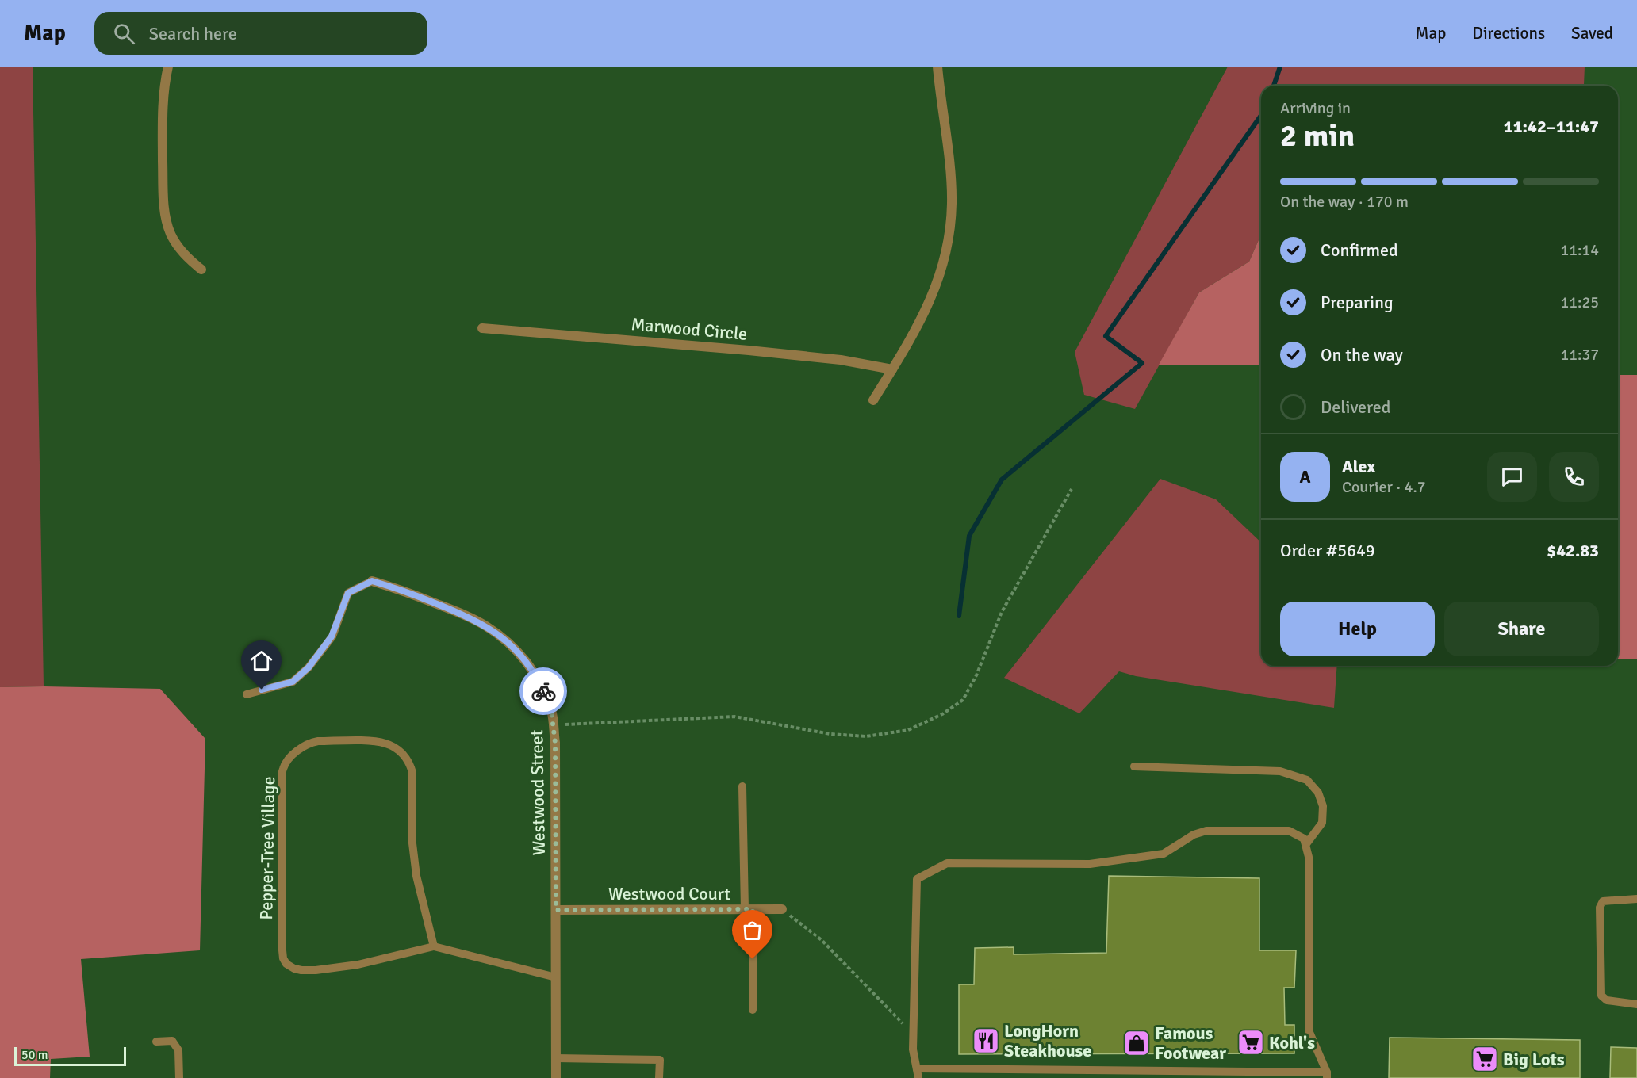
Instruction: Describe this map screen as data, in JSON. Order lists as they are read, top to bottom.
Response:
{
  "streets": {
    "street": ["Marwood Circle", "Westwood Street", "Westwood Court"],
    "lane": ["Pepper-Tree Village"]
  },
  "crossings": [
    ["Westwood Street", "Pepper-Tree Village"],
    ["Westwood Street", "Westwood Court"]
  ],
  "places": {
    "restaurant": ["LongHorn Steakhouse"],
    "supermarket": ["Kohl's", "Big Lots"],
    "shop": ["Famous Footwear"]
  },
  "scale_bar": "50 m",
  "page": {
    "header": "Map",
    "search": "Search here",
    "nav": ["Map", "Directions", "Saved"],
    "heading": ["2 min", "Arriving in", "11:42–11:47"],
    "panel": [
      "Alex",
      "Courier · 4.7",
      "Order #5649",
      "$42.83"
    ],
    "bar": "On the way · 170 m",
    "list": [
      ["Confirmed", "11:14"],
      ["Preparing", "11:25"],
      ["On the way", "11:37"],
      "Delivered"
    ],
    "round": "A",
    "buttons": ["Help", "Share"],
    "scale": "50 m"
  }
}
